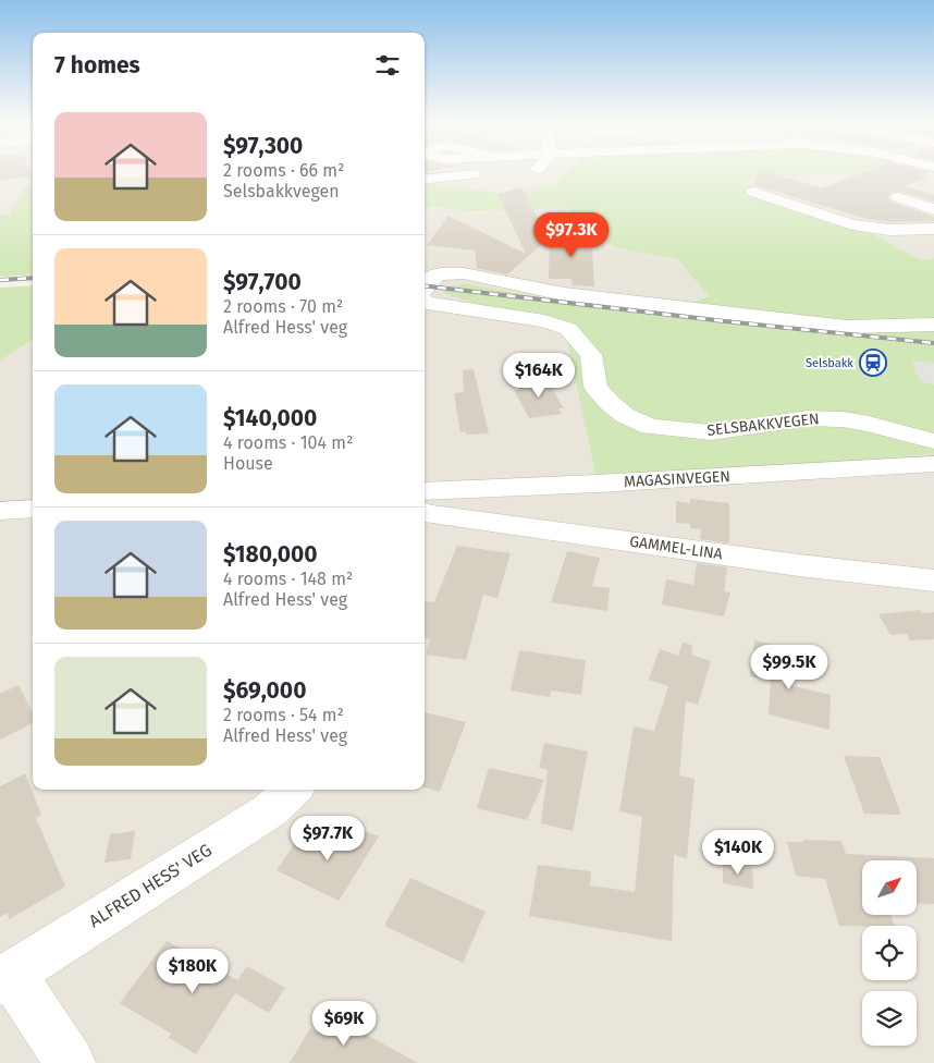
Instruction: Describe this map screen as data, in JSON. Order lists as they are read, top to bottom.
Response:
{
  "streets": {
    "street": [
      "SELSBAKKVEGEN",
      "MAGASINVEGEN",
      "GAMMEL-LINA",
      "ALFRED HESS' VEG"
    ]
  },
  "places": {
    "station": ["Selsbakk"]
  },
  "north": "top right",
  "page": {
    "heading": "7 homes",
    "list": [
      {
        "name": "$97,300",
        "note": "2 rooms · 66 m² · Selsbakkvegen"
      },
      {
        "name": "$97,700",
        "note": "2 rooms · 70 m² · Alfred Hess' veg"
      },
      {
        "name": "$140,000",
        "note": "4 rooms · 104 m² · House"
      },
      {
        "name": "$180,000",
        "note": "4 rooms · 148 m² · Alfred Hess' veg"
      },
      {
        "name": "$69,000",
        "note": "2 rooms · 54 m² · Alfred Hess' veg"
      }
    ],
    "price": [
      "$97.3K",
      "$164K",
      "$99.5K",
      "$97.7K",
      "$140K",
      "$180K",
      "$69K"
    ]
  }
}
